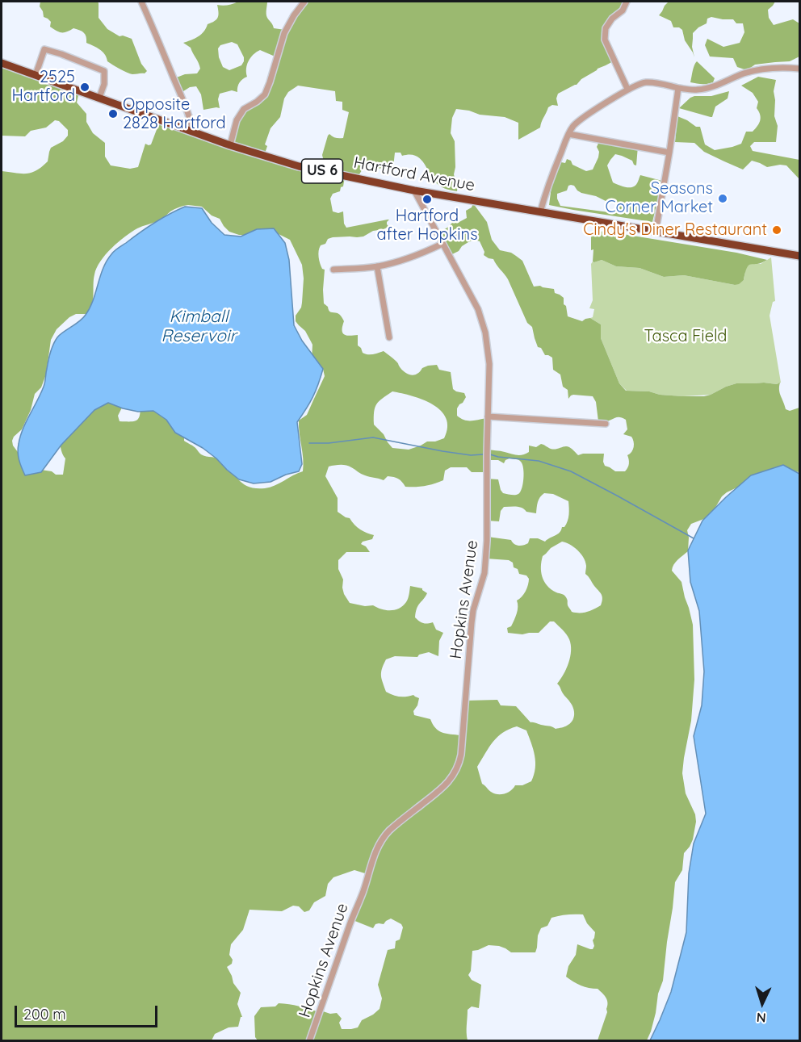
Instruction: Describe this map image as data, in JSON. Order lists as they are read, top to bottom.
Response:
{
  "streets": {
    "highway": ["US 6", "Hartford Avenue"],
    "street": ["Hopkins Avenue"]
  },
  "crossings": [
    ["Hartford Avenue", "Hopkins Avenue"]
  ],
  "water": ["Kimball Reservoir"],
  "parks": ["Tasca Field"],
  "places": [
    "2525 Hartford",
    "Opposite 2828 Hartford",
    "Seasons Corner Market",
    "Hartford after Hopkins",
    "Cindy's Diner Restaurant"
  ],
  "scale_bar": "200 m",
  "north": "bottom"
}
